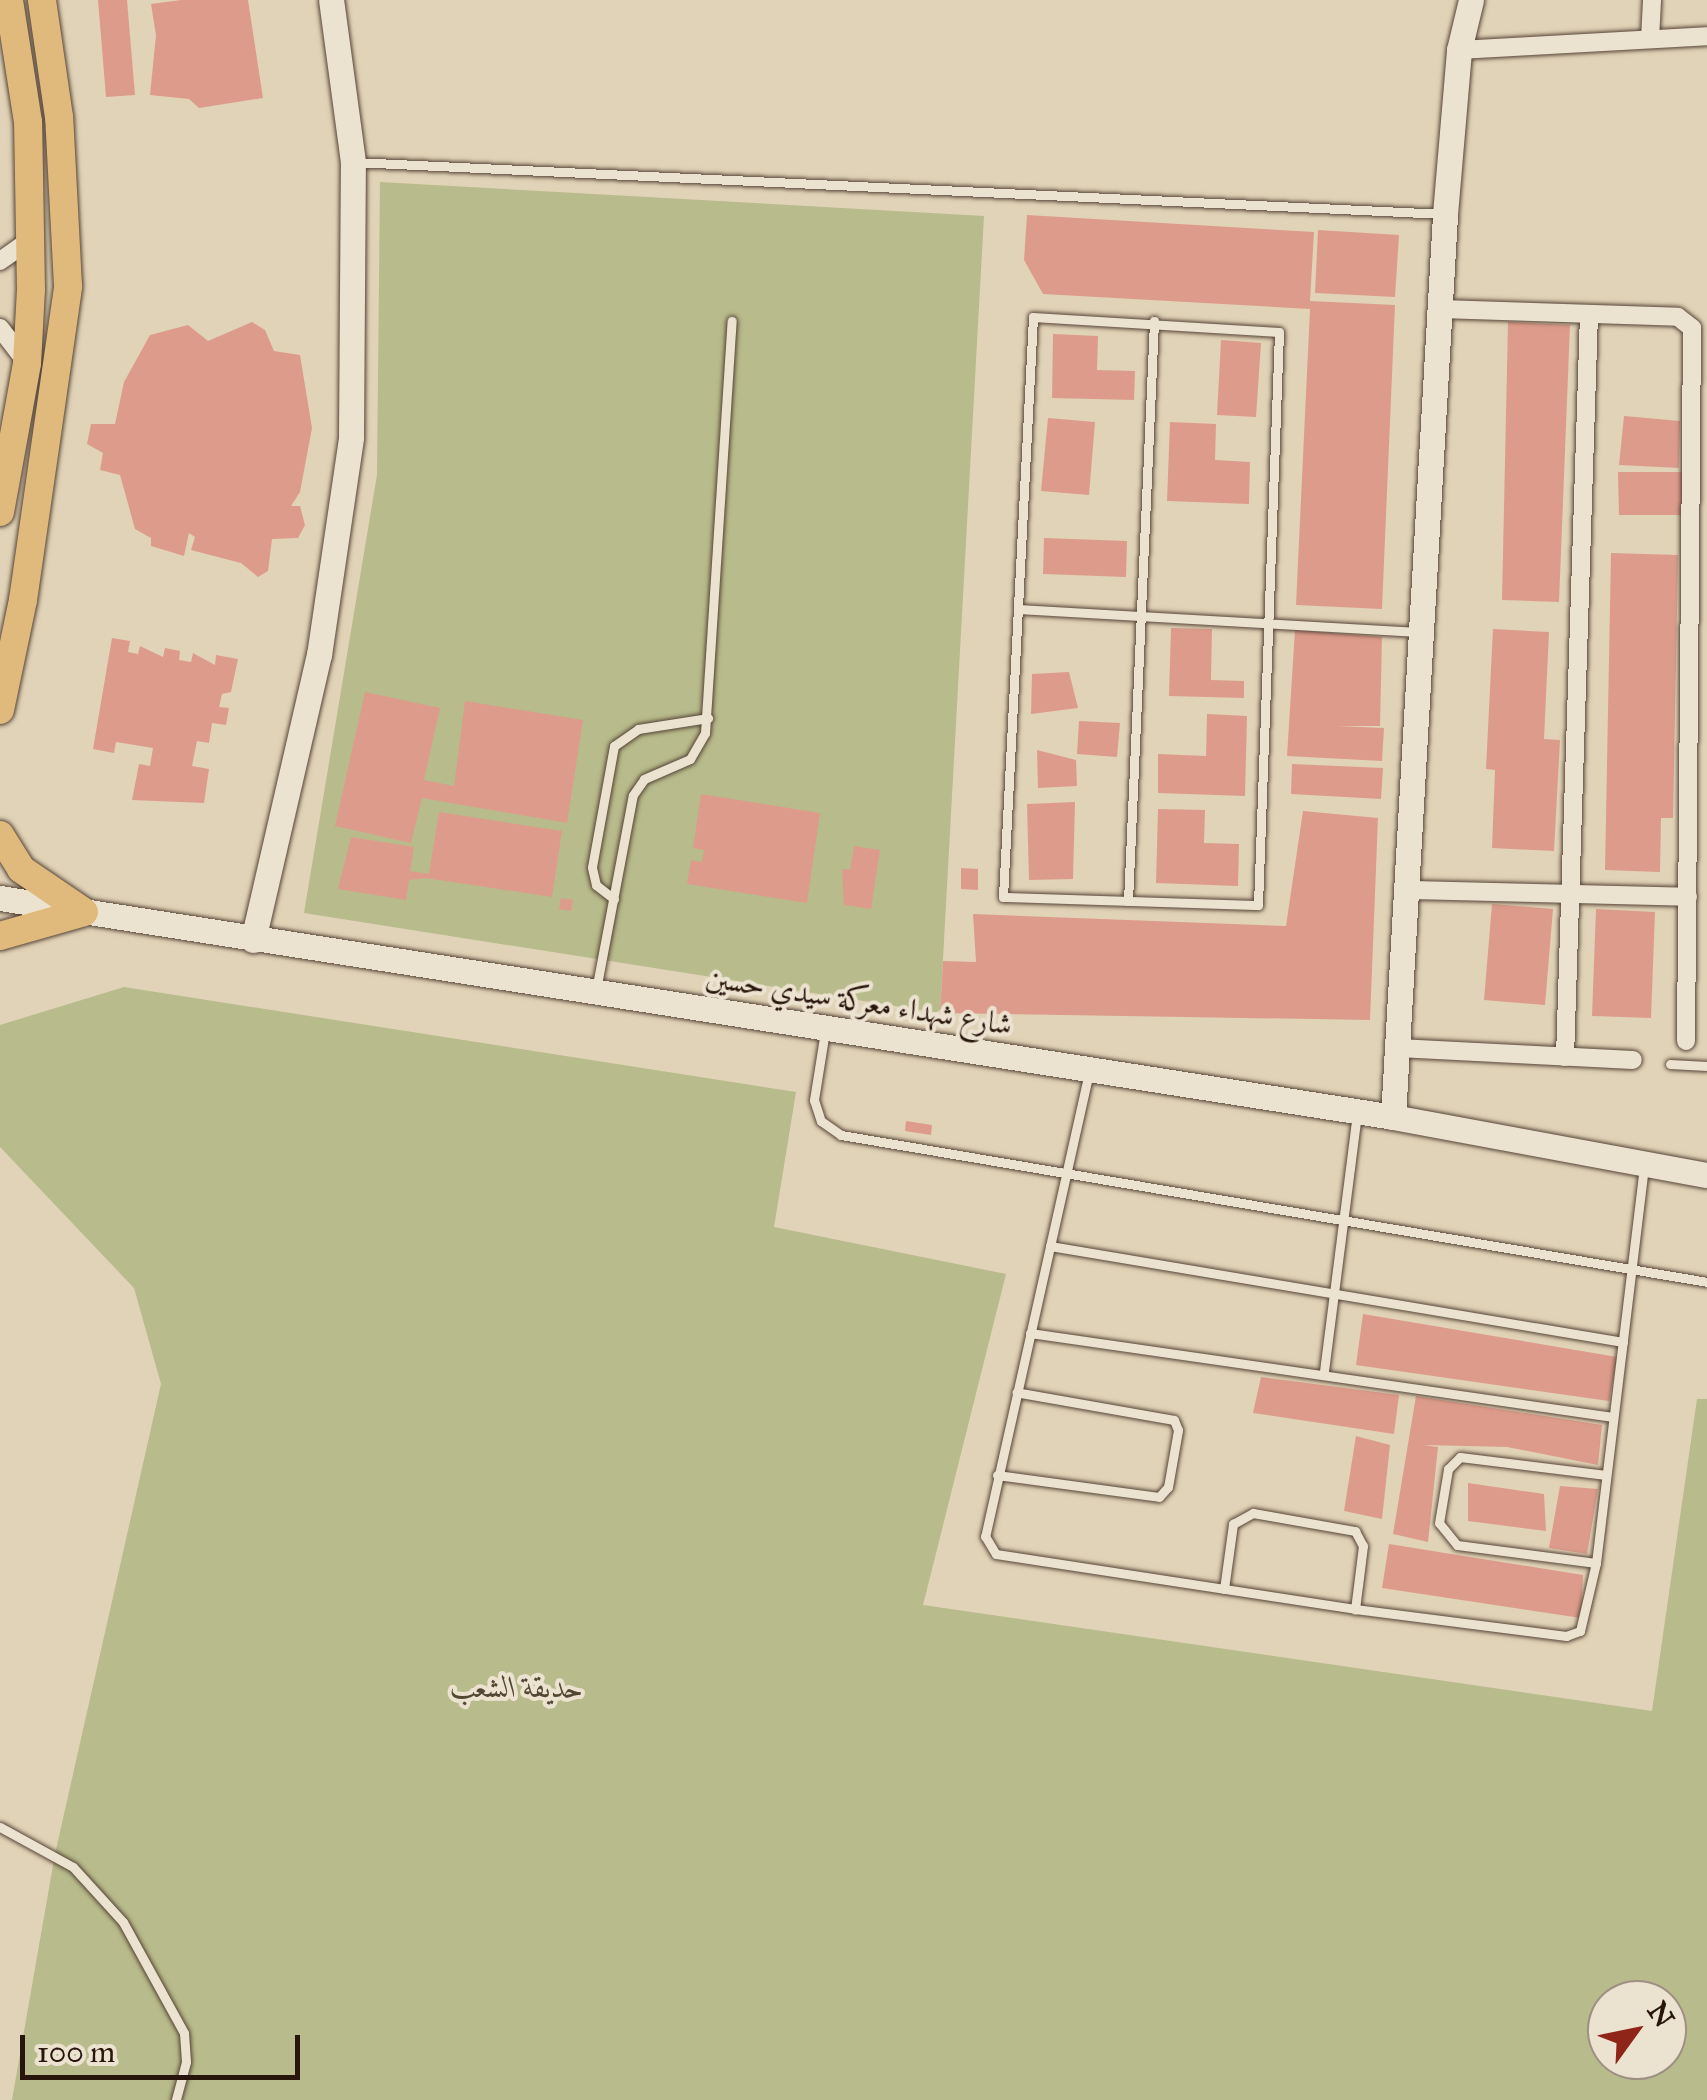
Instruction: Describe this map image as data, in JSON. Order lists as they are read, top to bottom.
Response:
{
  "streets": {
    "street": ["شارع شهداء معركة سيدي حسين"]
  },
  "parks": ["حديقة الشعب"],
  "scale_bar": "100 m",
  "north": "top right"
}
